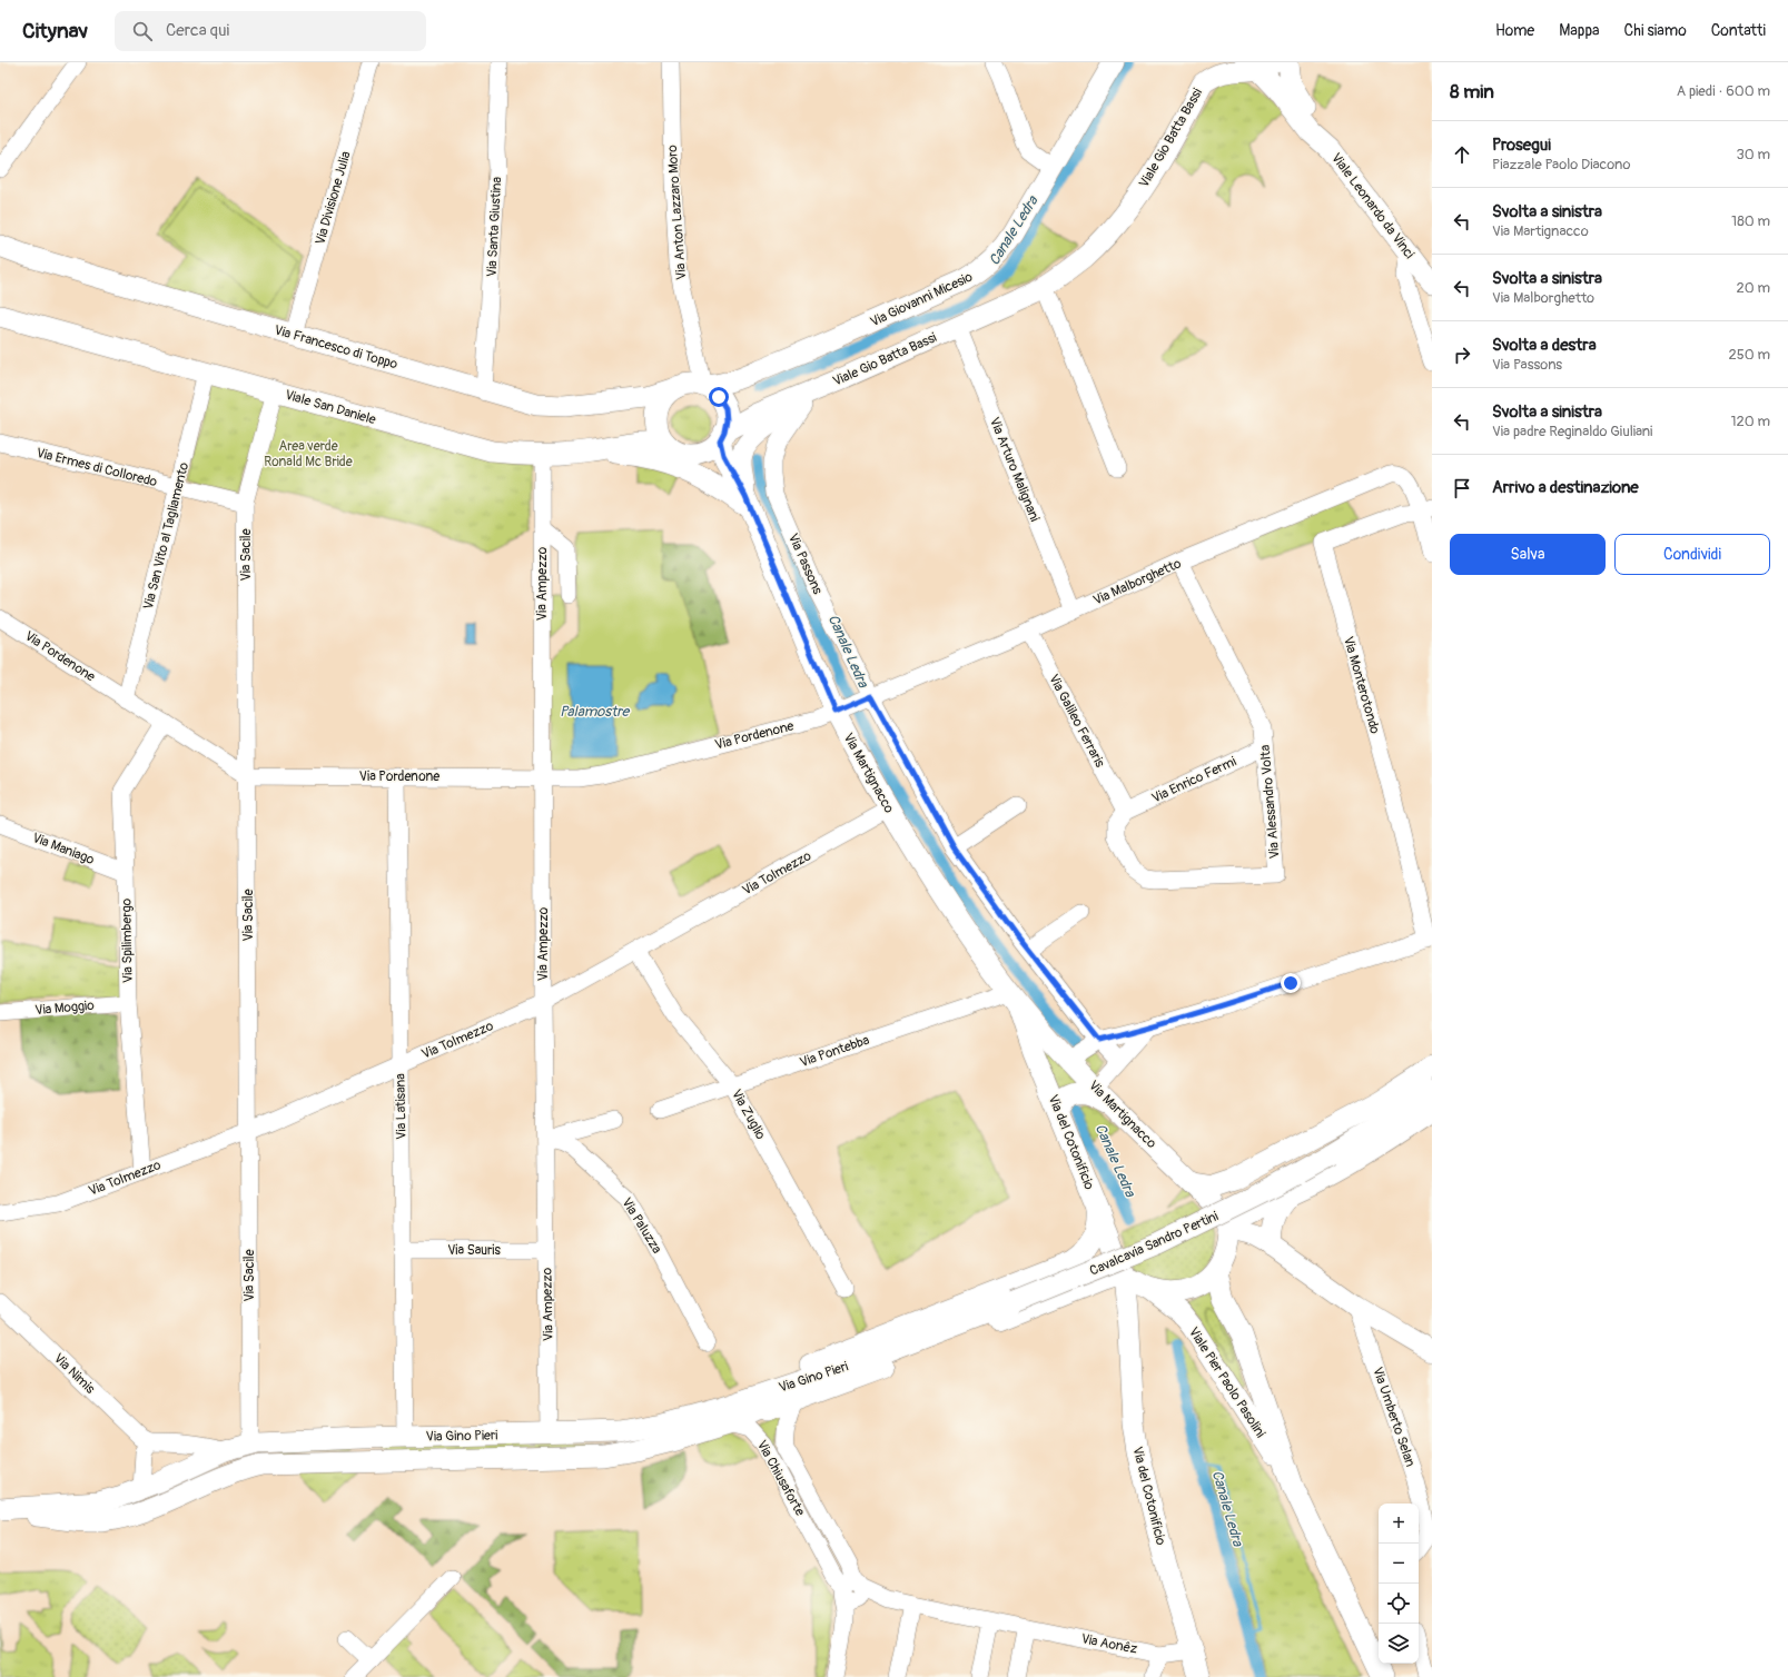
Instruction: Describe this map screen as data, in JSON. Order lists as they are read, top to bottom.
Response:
{
  "streets": {
    "main road": [
      "Viale Gio Batta Bassi",
      "Viale Leonardo da Vinci",
      "Via Giovanni Micesio",
      "Via Francesco di Toppo",
      "Viale San Daniele",
      "Via Martignacco",
      "Via del Cotonificio",
      "Cavalcavia Sandro Pertini",
      "Via Gino Pieri",
      "Viale Pier Paolo Pasolini"
    ],
    "street": [
      "Via Divisione Julia",
      "Via Anton Lazzaro Moro",
      "Via Santa Giustina",
      "Via Ermes di Colloredo",
      "Via Arturo Malignani",
      "Via San Vito al Tagliamento",
      "Via Sacile",
      "Via Passons",
      "Via Malborghetto",
      "Via Ampezzo",
      "Via Pordenone",
      "Via Monterotondo",
      "Via Galileo Ferraris",
      "Via Enrico Fermi",
      "Via Alessandro Volta",
      "Via Maniago",
      "Via Tolmezzo",
      "Via Spilimbergo",
      "Via Moggio",
      "Via Pontebba",
      "Via Latisana",
      "Via Zuglio",
      "Via Paluzza",
      "Via Sauris",
      "Via Nimis",
      "Via Umberto Selan",
      "Via Chiusaforte",
      "Via Aonêz"
    ]
  },
  "crossings": [
    ["Viale Gio Batta Bassi", "Via Anton Lazzaro Moro"],
    ["Viale Gio Batta Bassi", "Via Giovanni Micesio"],
    ["Viale Gio Batta Bassi", "Via Francesco di Toppo"],
    ["Viale Gio Batta Bassi", "Viale San Daniele"],
    ["Viale Gio Batta Bassi", "Via Arturo Malignani"],
    ["Viale Gio Batta Bassi", "Via Martignacco"],
    ["Via Divisione Julia", "Via Francesco di Toppo"],
    ["Via Anton Lazzaro Moro", "Via Giovanni Micesio"],
    ["Via Anton Lazzaro Moro", "Via Francesco di Toppo"],
    ["Via Anton Lazzaro Moro", "Viale San Daniele"],
    ["Via Anton Lazzaro Moro", "Via Martignacco"],
    ["Via Santa Giustina", "Via Francesco di Toppo"],
    ["Via Giovanni Micesio", "Via Francesco di Toppo"],
    ["Via Giovanni Micesio", "Viale San Daniele"],
    ["Via Giovanni Micesio", "Via Martignacco"],
    ["Via Francesco di Toppo", "Viale San Daniele"],
    ["Via Francesco di Toppo", "Via Martignacco"],
    ["Viale San Daniele", "Via San Vito al Tagliamento"],
    ["Viale San Daniele", "Via Sacile"],
    ["Viale San Daniele", "Via Ampezzo"],
    ["Viale San Daniele", "Via Martignacco"],
    ["Via Ermes di Colloredo", "Via San Vito al Tagliamento"],
    ["Via Ermes di Colloredo", "Via Sacile"],
    ["Via Arturo Malignani", "Via Malborghetto"],
    ["Via San Vito al Tagliamento", "Via Pordenone"],
    ["Via Sacile", "Via Pordenone"],
    ["Via Sacile", "Via Tolmezzo"],
    ["Via Sacile", "Via Gino Pieri"],
    ["Via Passons", "Via Malborghetto"],
    ["Via Malborghetto", "Via Pordenone"],
    ["Via Malborghetto", "Via Monterotondo"],
    ["Via Malborghetto", "Via Galileo Ferraris"],
    ["Via Malborghetto", "Via Martignacco"],
    ["Via Malborghetto", "Via Alessandro Volta"],
    ["Via Ampezzo", "Via Pordenone"],
    ["Via Ampezzo", "Via Tolmezzo"],
    ["Via Ampezzo", "Via Paluzza"],
    ["Via Ampezzo", "Via Sauris"],
    ["Via Ampezzo", "Via Gino Pieri"],
    ["Via Pordenone", "Via Martignacco"],
    ["Via Pordenone", "Via Spilimbergo"],
    ["Via Pordenone", "Via Latisana"],
    ["Via Galileo Ferraris", "Via Enrico Fermi"],
    ["Via Galileo Ferraris", "Via Alessandro Volta"],
    ["Via Martignacco", "Via Tolmezzo"],
    ["Via Martignacco", "Via Pontebba"],
    ["Via Martignacco", "Via del Cotonificio"],
    ["Via Martignacco", "Via Umberto Selan"],
    ["Via Enrico Fermi", "Via Alessandro Volta"],
    ["Via Maniago", "Via Spilimbergo"],
    ["Via Tolmezzo", "Via Spilimbergo"],
    ["Via Tolmezzo", "Via Latisana"],
    ["Via Tolmezzo", "Via Zuglio"],
    ["Via Spilimbergo", "Via Moggio"],
    ["Via Pontebba", "Via Zuglio"],
    ["Via Latisana", "Via Sauris"],
    ["Via Latisana", "Via Gino Pieri"],
    ["Via del Cotonificio", "Via Aonêz"],
    ["Cavalcavia Sandro Pertini", "Via Gino Pieri"],
    ["Via Gino Pieri", "Via Chiusaforte"],
    ["Via Chiusaforte", "Via Aonêz"]
  ],
  "water": ["Canale Ledra", "Palamostre"],
  "parks": ["Area verde Ronald Mc Bride"],
  "page": {
    "header": "Citynav",
    "search": "Cerca qui",
    "nav": [
      "Home",
      "Mappa",
      "Chi siamo",
      "Contatti"
    ],
    "heading": ["8 min", "A piedi · 600 m"],
    "list": [
      ["Prosegui", "Piazzale Paolo Diacono", "30 m"],
      ["Svolta a sinistra", "Via Martignacco", "180 m"],
      ["Svolta a sinistra", "Via Malborghetto", "20 m"],
      ["Svolta a destra", "Via Passons", "250 m"],
      ["Svolta a sinistra", "Via padre Reginaldo Giuliani", "120 m"],
      "Arrivo a destinazione"
    ],
    "buttons": ["Salva", "Condividi"],
    "map_buttons": ["+", "−"]
  }
}
